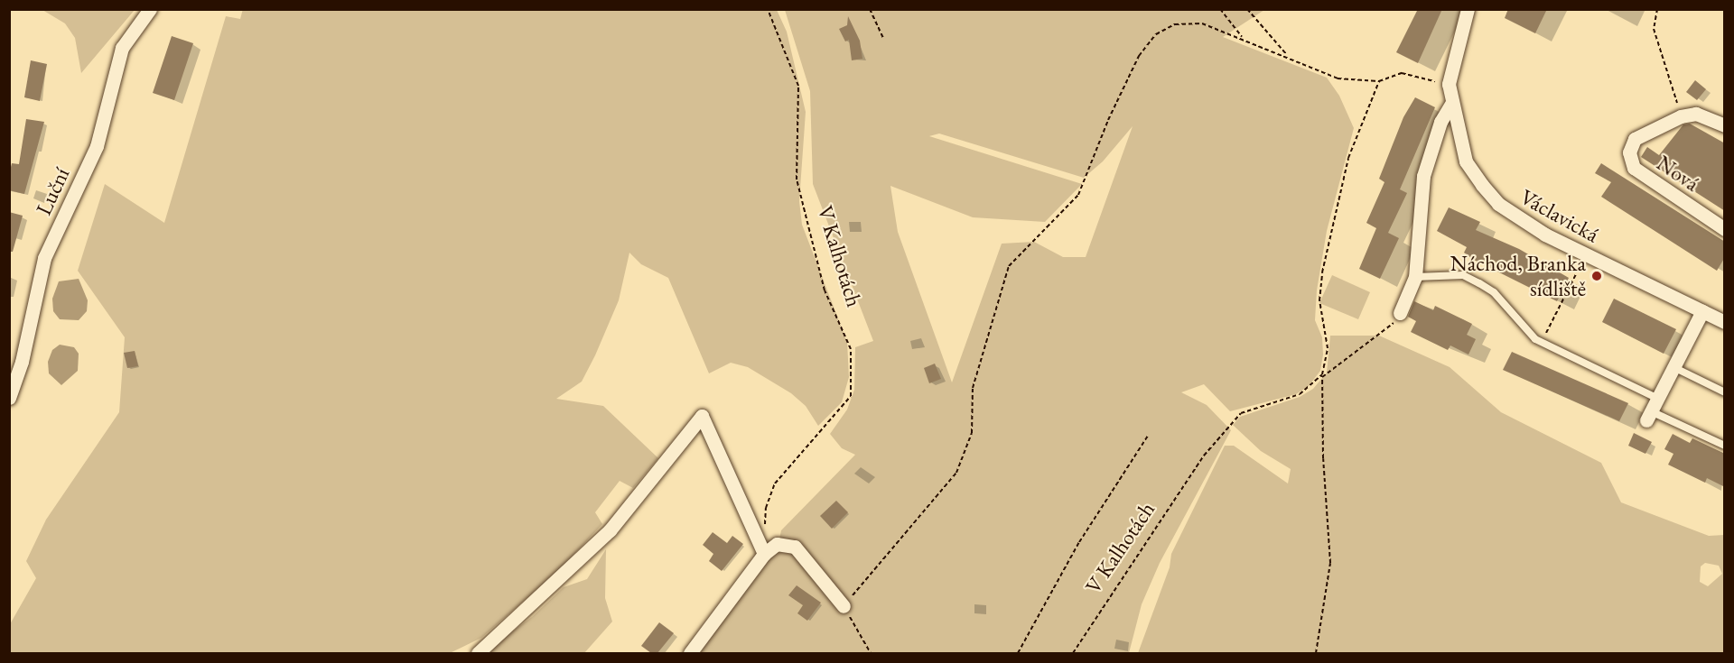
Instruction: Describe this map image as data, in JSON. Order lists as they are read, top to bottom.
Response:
{
  "streets": {
    "street": ["Nová", "Luční", "Václavická"],
    "path": ["V Kalhotách"]
  },
  "places": ["Náchod, Branka sídliště"]
}
